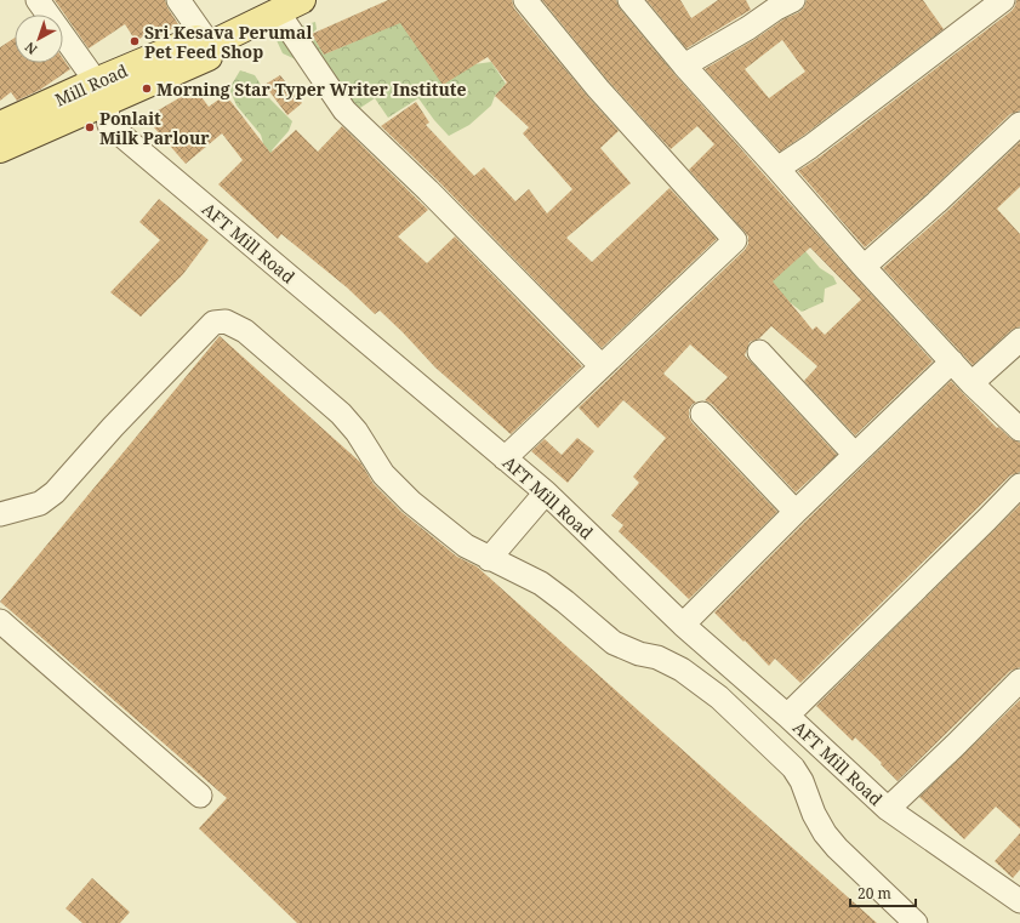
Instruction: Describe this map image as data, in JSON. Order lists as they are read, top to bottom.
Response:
{
  "streets": {
    "main road": ["Mill Road"],
    "street": ["AFT Mill Road"]
  },
  "crossings": [
    ["Mill Road", "AFT Mill Road"]
  ],
  "places": ["Sri Kesava Perumal Pet Feed Shop", "Morning Star Typer Writer Institute", "Ponlait Milk Parlour"],
  "scale_bar": "20 m",
  "north": "bottom left"
}
